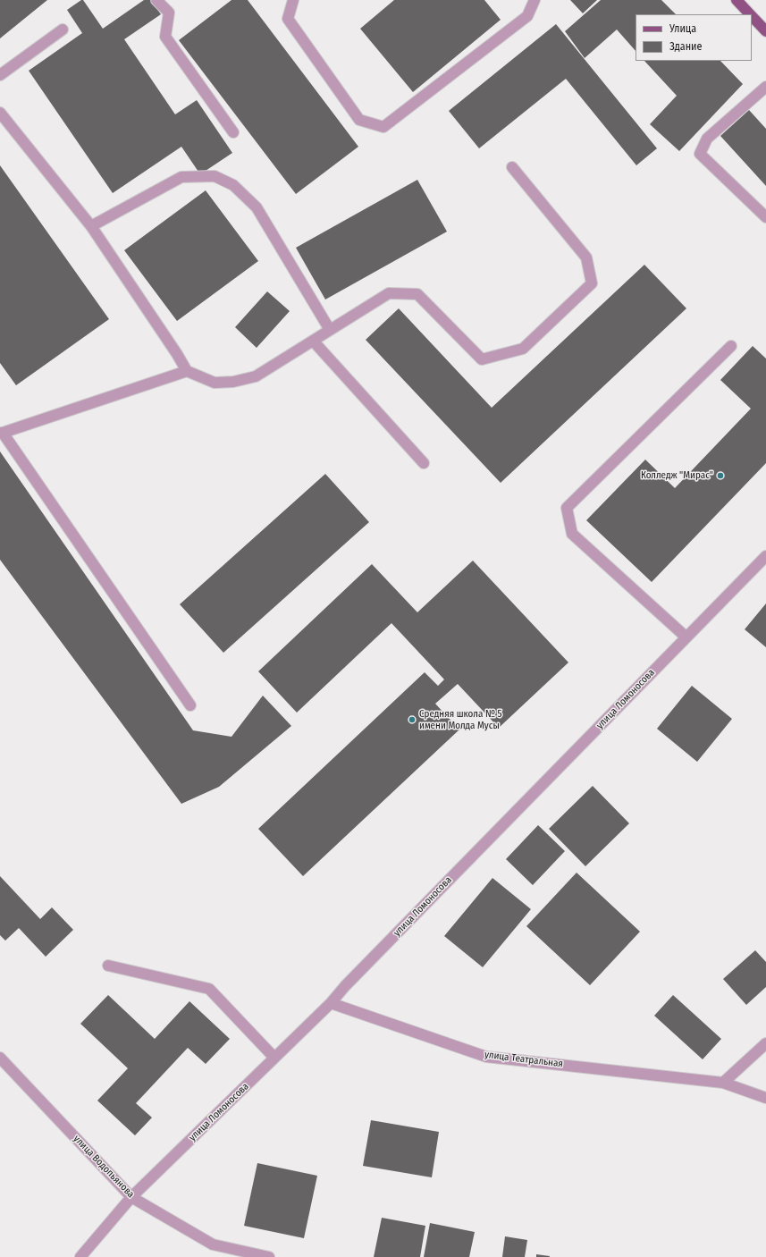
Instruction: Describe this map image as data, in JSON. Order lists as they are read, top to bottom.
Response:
{
  "streets": {
    "street": ["улица Ломоносова", "улица Театральная", "улица Водопьянова"]
  },
  "crossings": [
    ["улица Ломоносова", "улица Театральная"],
    ["улица Ломоносова", "улица Водопьянова"]
  ],
  "places": ["Колледж \"Мирас\"", "Средняя школа № 5 имени Молда Мусы"],
  "legend": ["Улица", "Здание"]
}
